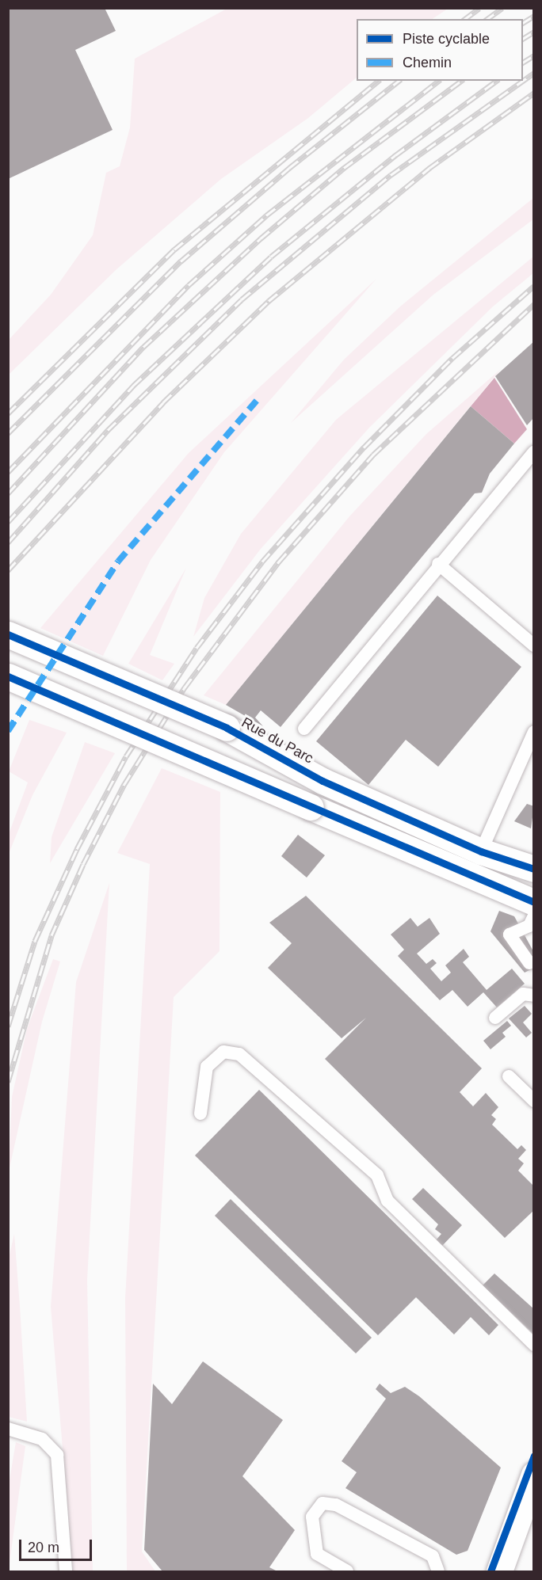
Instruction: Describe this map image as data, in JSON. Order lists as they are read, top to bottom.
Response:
{
  "streets": {
    "main road": ["Rue du Parc"]
  },
  "legend": ["Piste cyclable", "Chemin"],
  "scale_bar": "20 m"
}
